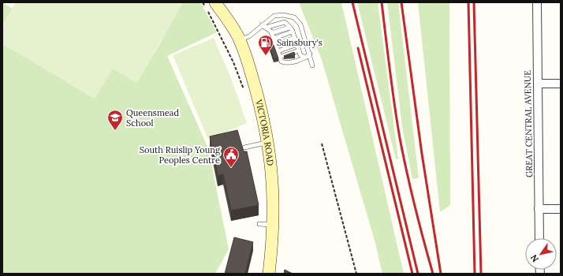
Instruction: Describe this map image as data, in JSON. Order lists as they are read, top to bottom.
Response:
{
  "streets": {
    "street": ["GREAT CENTRAL AVENUE", "VICTORIA ROAD"]
  },
  "places": {
    "fuel station": ["Sainsbury's"],
    "school or university": ["Queensmead School"],
    "public building": ["South Ruislip Young Peoples Centre"]
  },
  "north": "bottom left"
}
